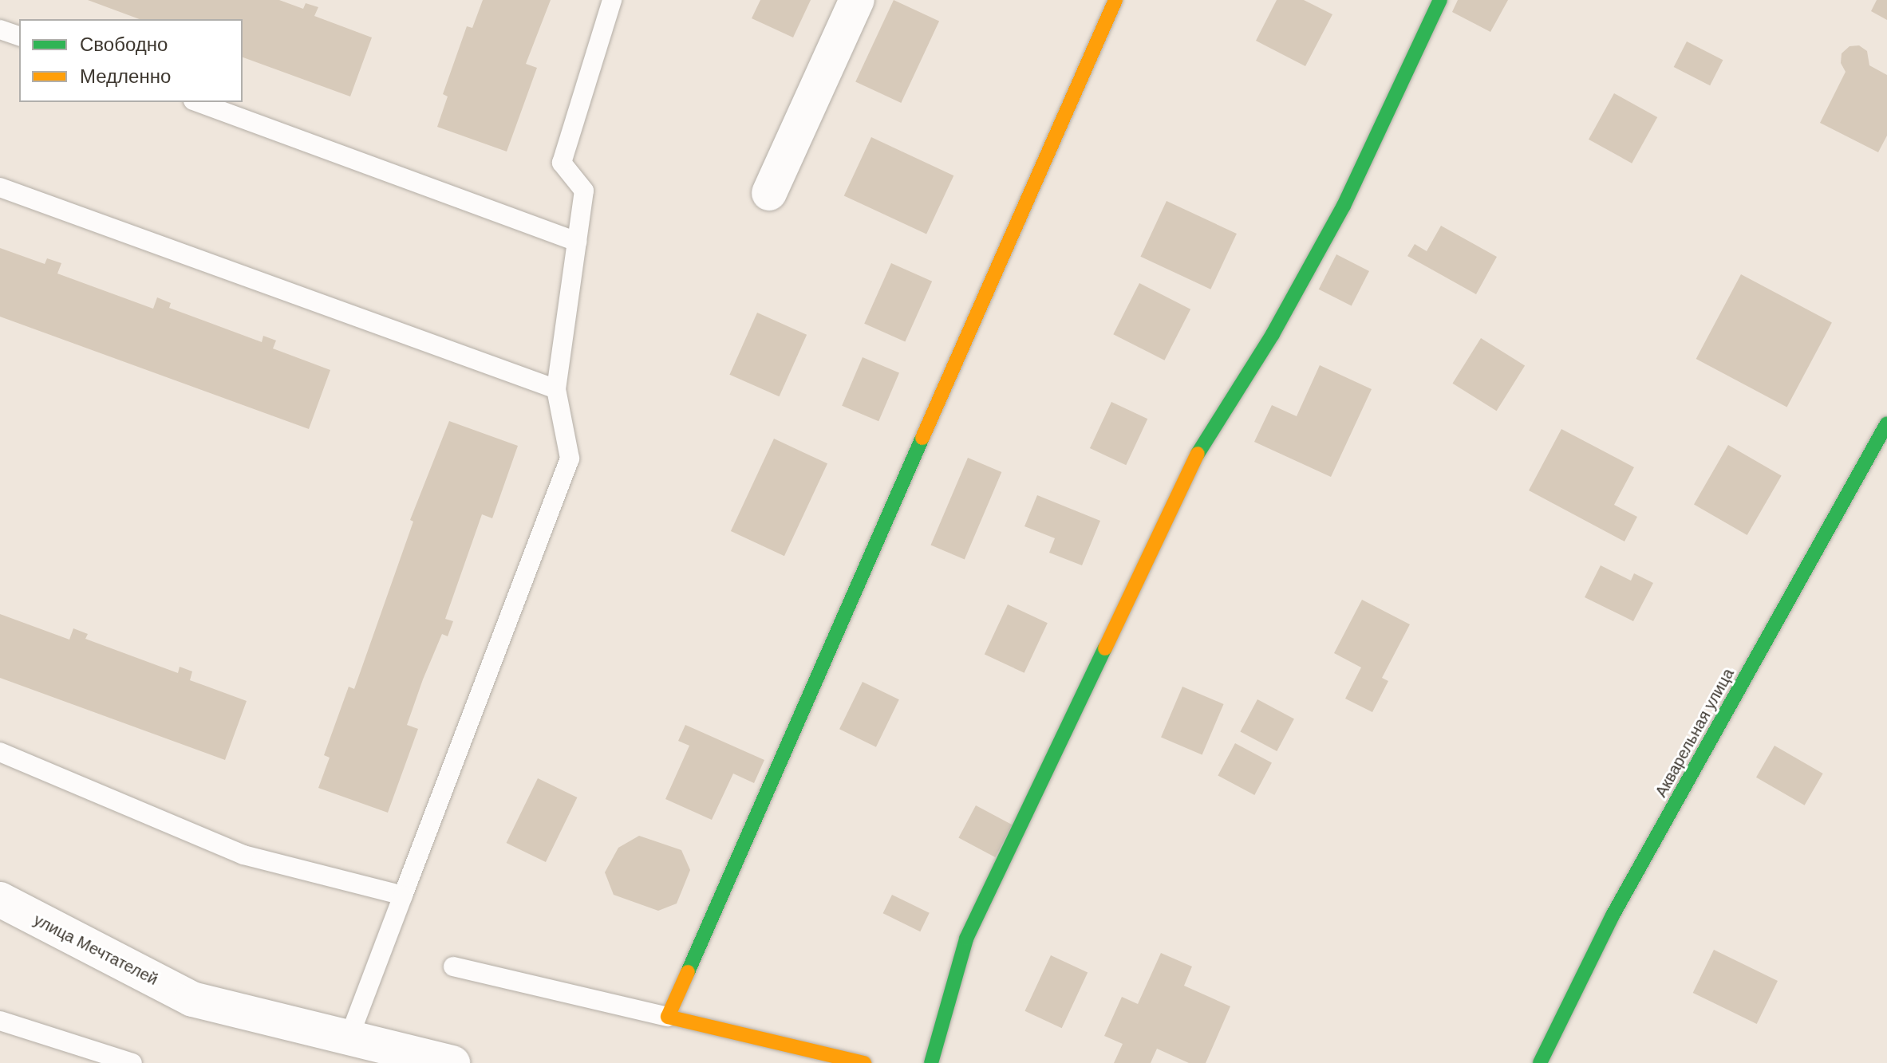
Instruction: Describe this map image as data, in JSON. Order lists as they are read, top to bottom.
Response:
{
  "streets": {
    "street": ["Акварельная улица", "улица Мечтателей"]
  },
  "legend": ["Свободно", "Медленно"]
}
